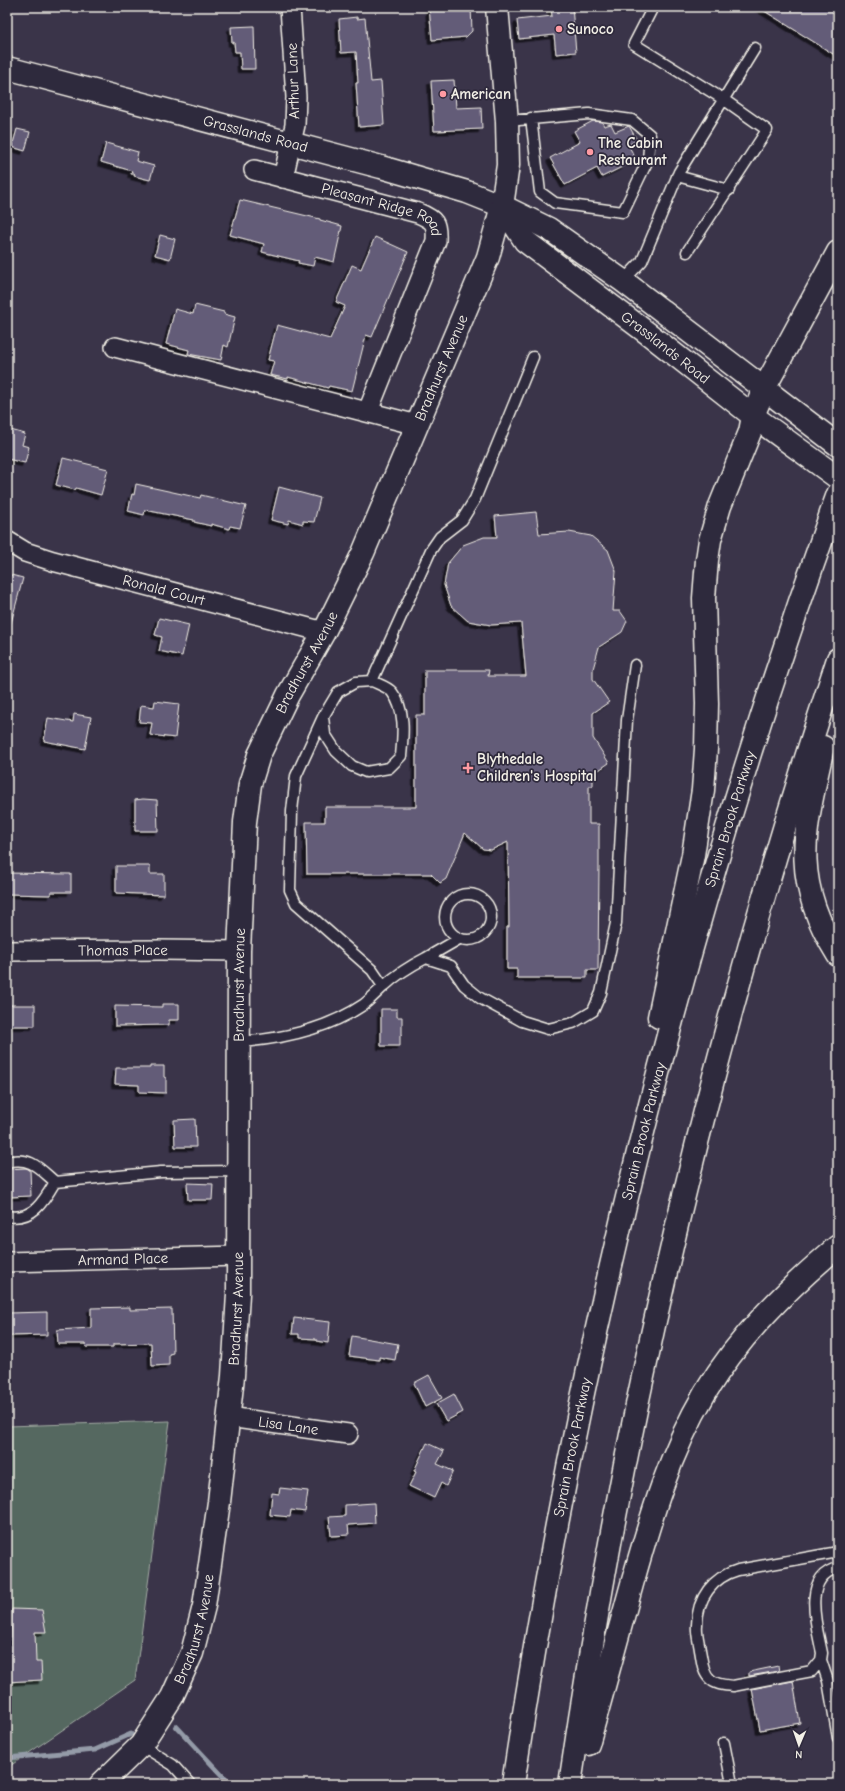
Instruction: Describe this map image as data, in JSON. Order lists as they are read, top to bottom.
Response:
{
  "streets": {
    "main road": ["Grasslands Road", "Bradhurst Avenue", "Sprain Brook Parkway"],
    "street": [
      "Arthur Lane",
      "Pleasant Ridge Road",
      "Ronald Court",
      "Thomas Place",
      "Armand Place",
      "Lisa Lane"
    ]
  },
  "crossings": [
    ["Arthur Lane", "Grasslands Road"],
    ["Arthur Lane", "Pleasant Ridge Road"],
    ["Grasslands Road", "Bradhurst Avenue"],
    ["Bradhurst Avenue", "Ronald Court"],
    ["Bradhurst Avenue", "Thomas Place"],
    ["Bradhurst Avenue", "Armand Place"],
    ["Bradhurst Avenue", "Lisa Lane"]
  ],
  "places": {
    "other": ["Sunoco", "American", "The Cabin Restaurant"],
    "health": ["Blythedale Children's Hospital"]
  },
  "north": "bottom"
}
